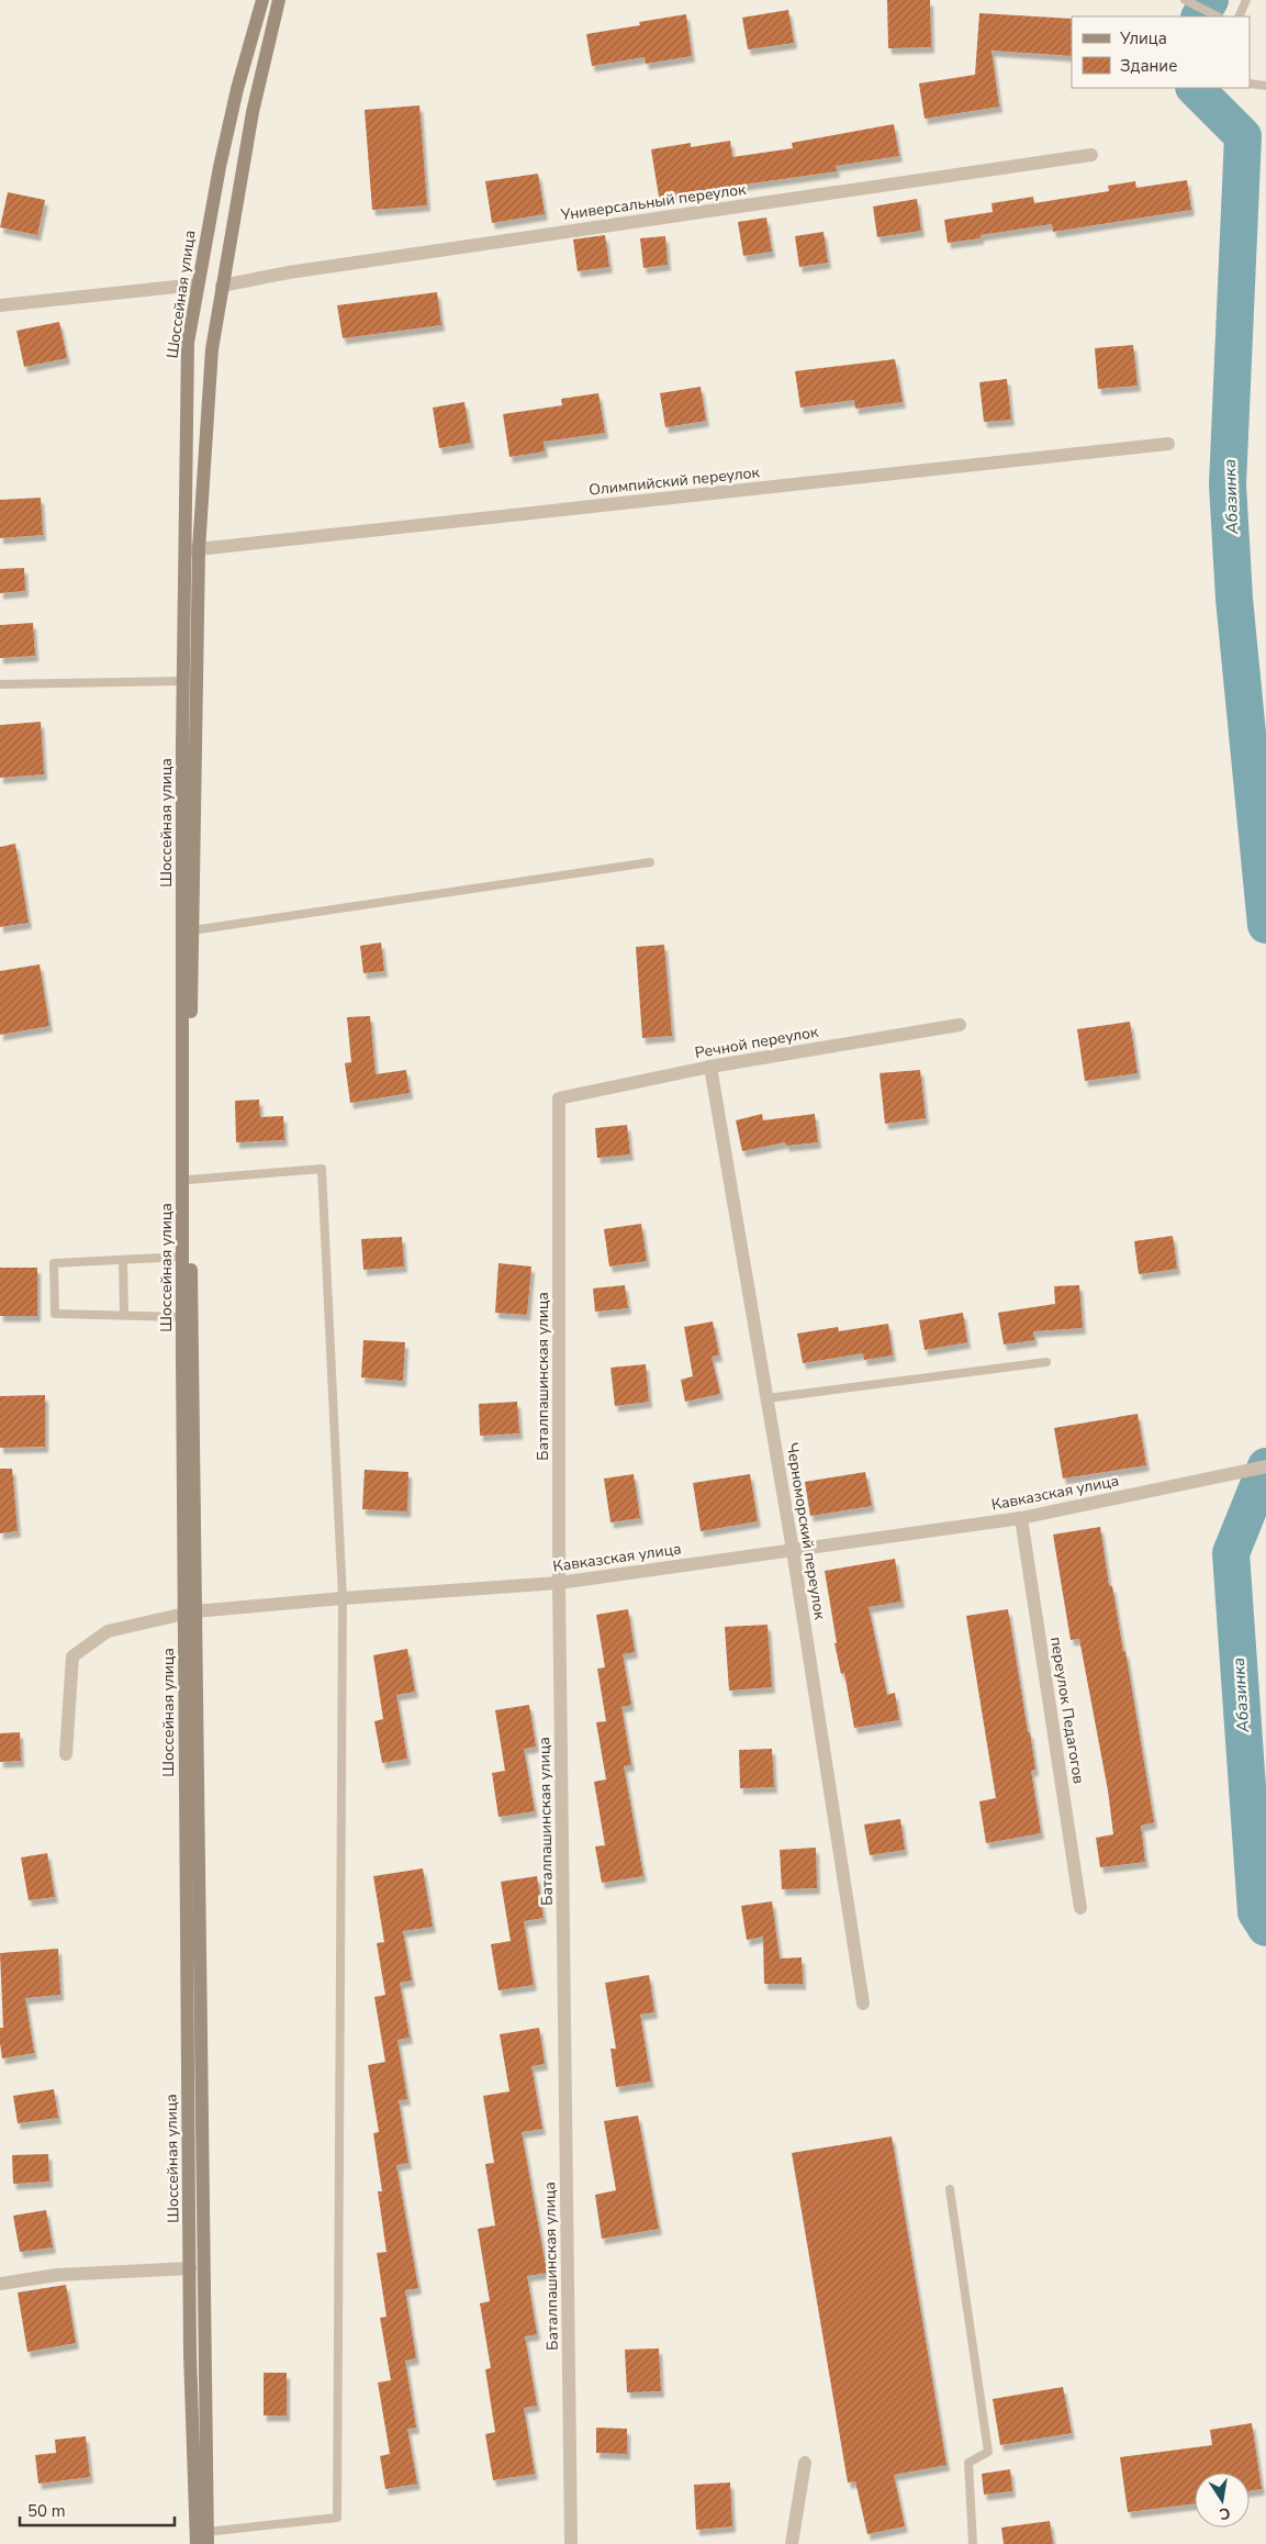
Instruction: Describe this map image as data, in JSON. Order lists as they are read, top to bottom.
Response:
{
  "streets": {
    "main road": ["Шоссейная улица"],
    "street": [
      "Универсальный переулок",
      "Олимпийский переулок",
      "Речной переулок",
      "Баталпашинская улица",
      "Кавказская улица",
      "Черноморский переулок",
      "переулок Педагогов"
    ]
  },
  "crossings": [
    ["Универсальный переулок", "Шоссейная улица"],
    ["Шоссейная улица", "Олимпийский переулок"],
    ["Шоссейная улица", "Кавказская улица"],
    ["Речной переулок", "Баталпашинская улица"],
    ["Речной переулок", "Черноморский переулок"],
    ["Баталпашинская улица", "Кавказская улица"],
    ["Кавказская улица", "Черноморский переулок"],
    ["Кавказская улица", "переулок Педагогов"]
  ],
  "water": ["Абазинка"],
  "legend": ["Улица", "Здание"],
  "scale_bar": "50 m",
  "north": "bottom"
}
